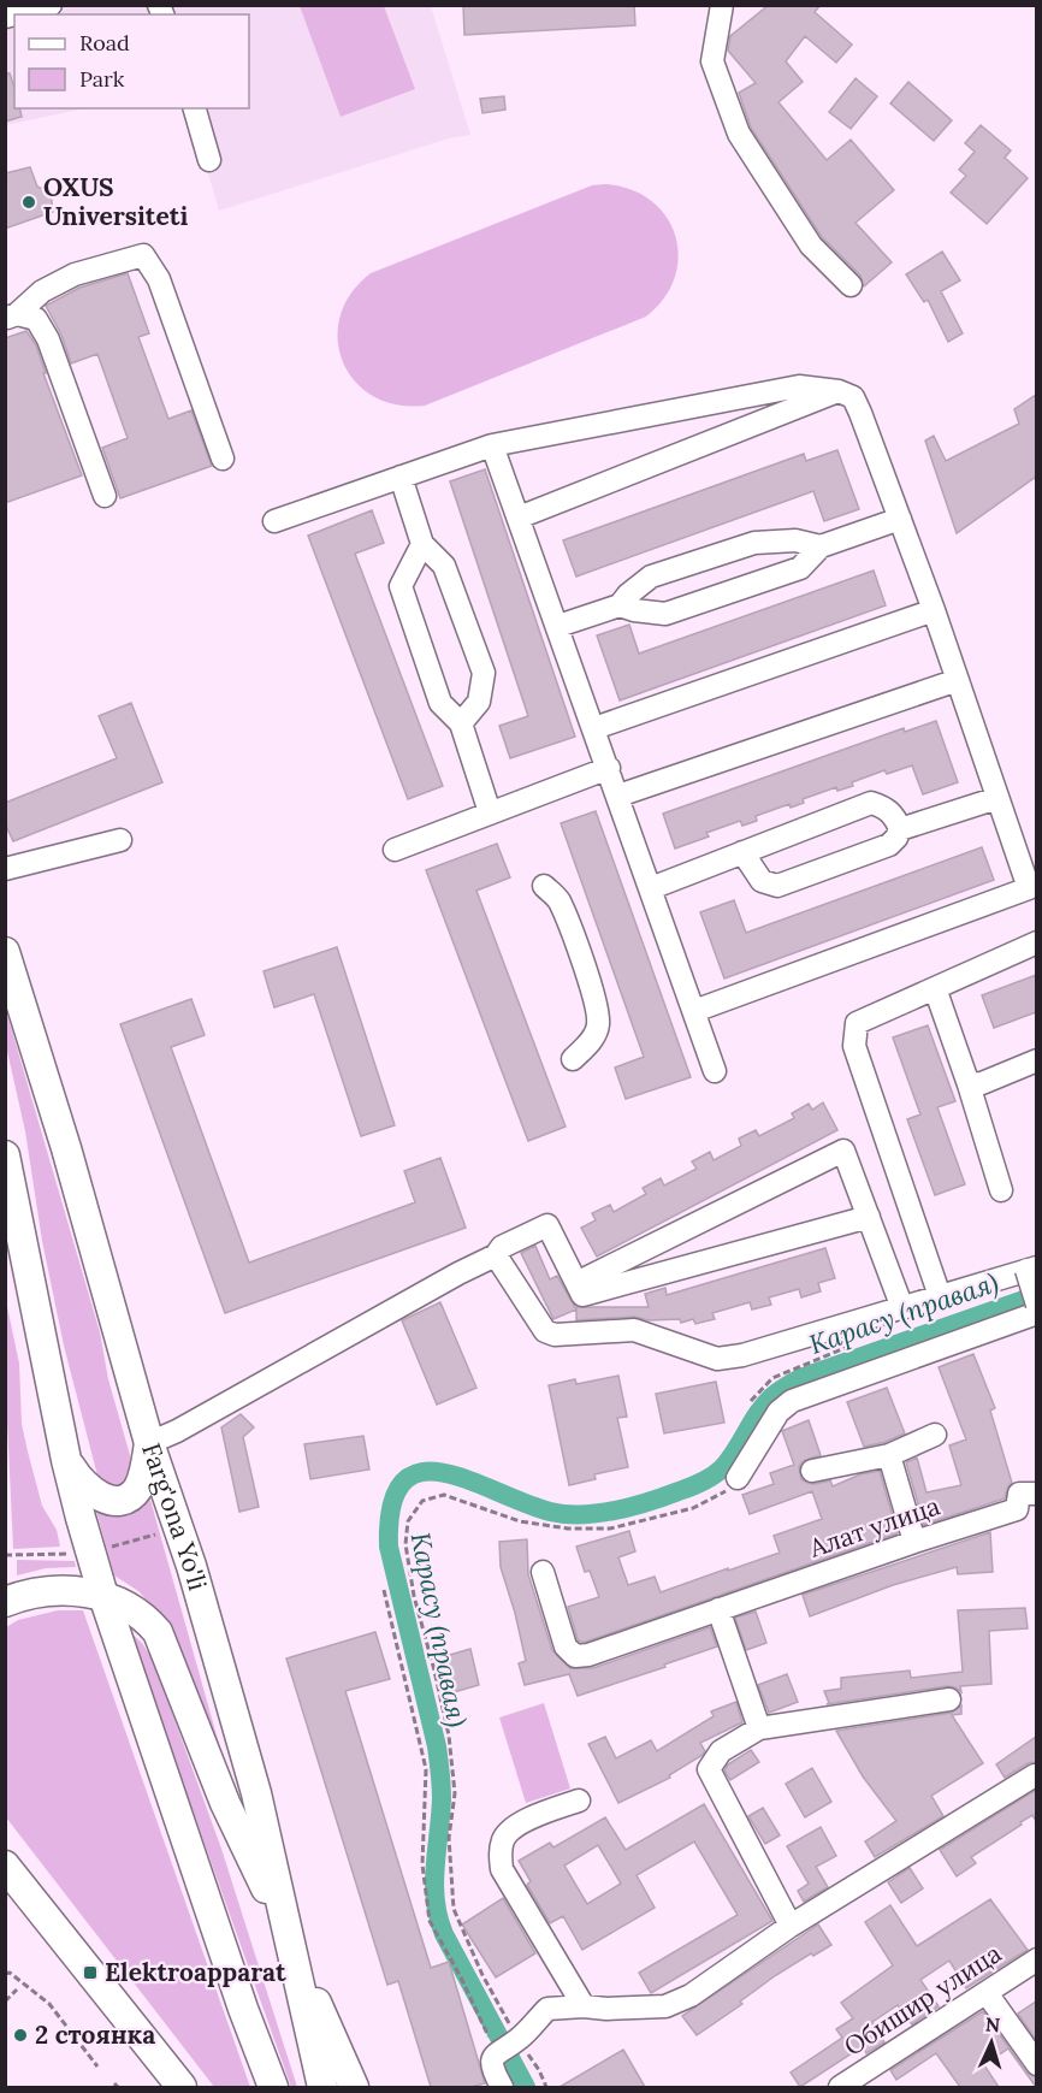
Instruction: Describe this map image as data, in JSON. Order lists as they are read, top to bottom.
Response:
{
  "streets": {
    "main road": ["Farg'ona Yo'li"],
    "street": ["Алат улица", "Обишир улица"]
  },
  "water": ["Карасу (правая)"],
  "places": {
    "other": ["OXUS Universiteti", "2 стоянка"],
    "transit": ["Elektroapparat"]
  },
  "legend": ["Road", "Park"],
  "north": "top"
}
